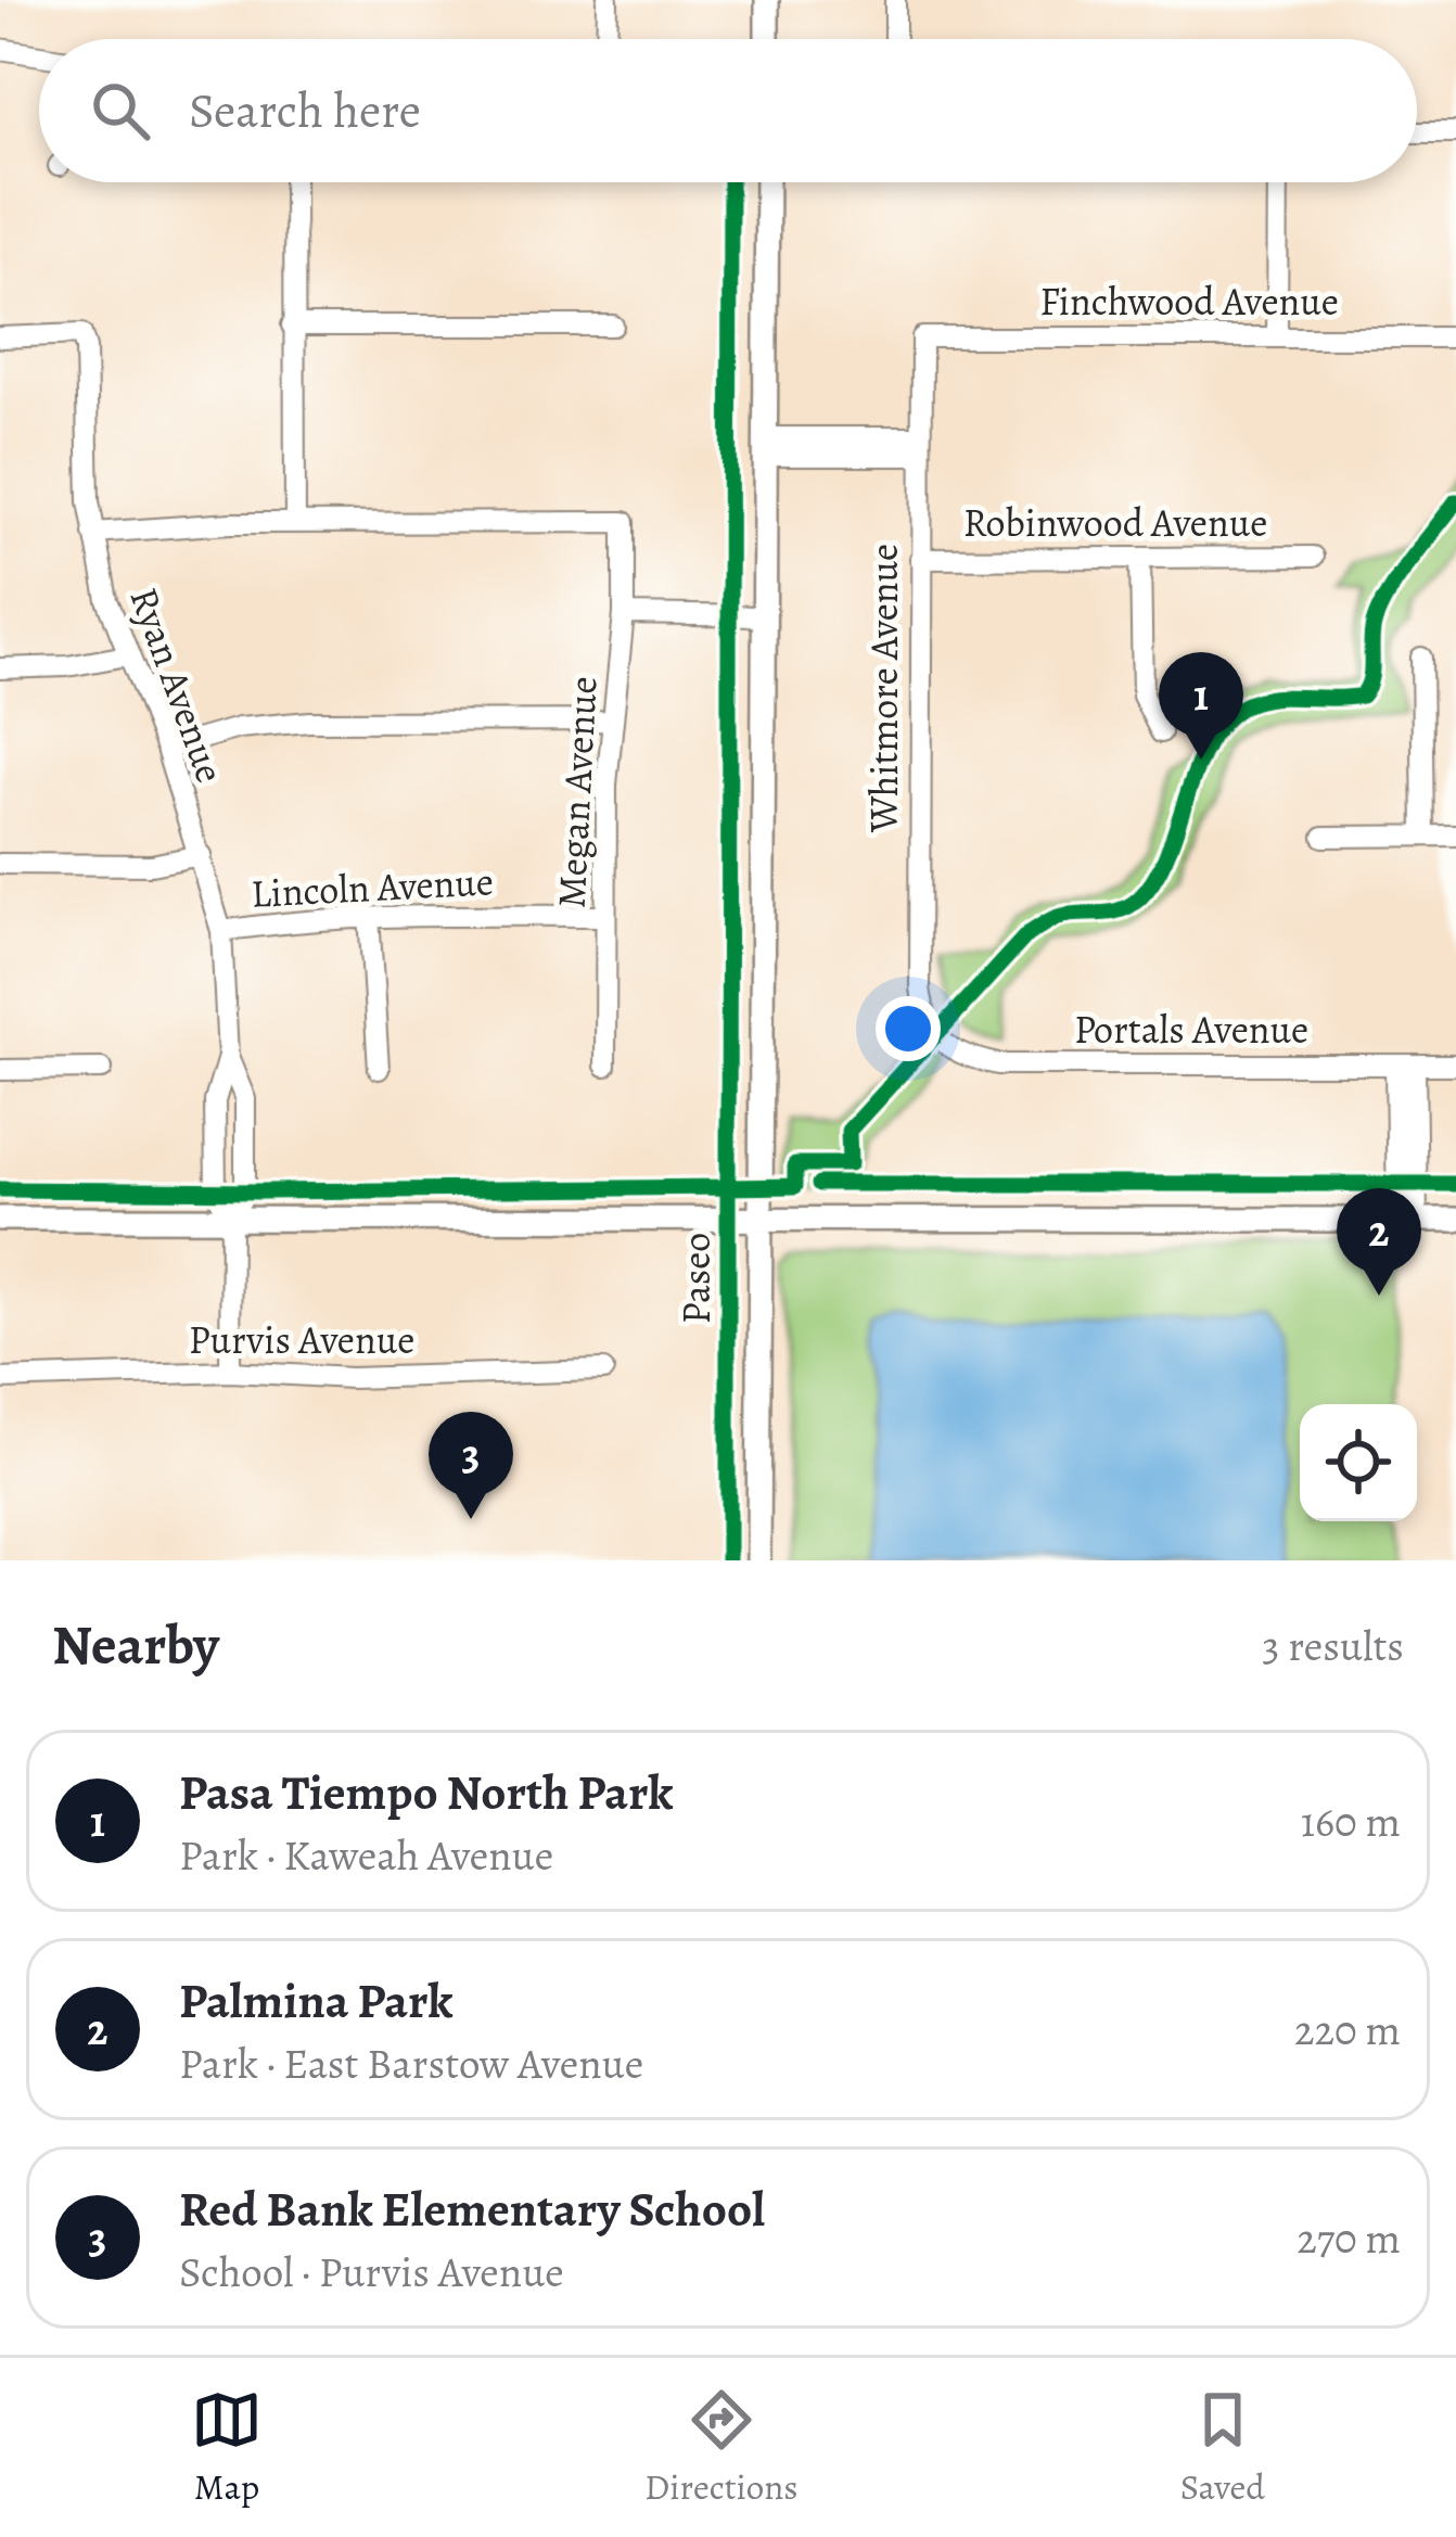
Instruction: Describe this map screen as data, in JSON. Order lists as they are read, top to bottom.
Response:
{
  "streets": {
    "street": [
      "Finchwood Avenue",
      "Robinwood Avenue",
      "Ryan Avenue",
      "Whitmore Avenue",
      "Megan Avenue",
      "Lincoln Avenue",
      "Portals Avenue",
      "Purvis Avenue"
    ],
    "cycle path": ["Paseo"]
  },
  "crossings": [
    ["Finchwood Avenue", "Whitmore Avenue"],
    ["Robinwood Avenue", "Whitmore Avenue"],
    ["Ryan Avenue", "Lincoln Avenue"],
    ["Whitmore Avenue", "Portals Avenue"],
    ["Megan Avenue", "Lincoln Avenue"]
  ],
  "page": {
    "search": "Search here",
    "pins": ["1", "2", "3"],
    "heading": ["Nearby", "3 results"],
    "list": [
      {
        "mark": "1",
        "name": "Pasa Tiempo North Park",
        "note": "Park · Kaweah Avenue",
        "value": "160 m"
      },
      {
        "mark": "2",
        "name": "Palmina Park",
        "note": "Park · East Barstow Avenue",
        "value": "220 m"
      },
      {
        "mark": "3",
        "name": "Red Bank Elementary School",
        "note": "School · Purvis Avenue",
        "value": "270 m"
      }
    ],
    "nav": ["Map", "Directions", "Saved"]
  }
}
